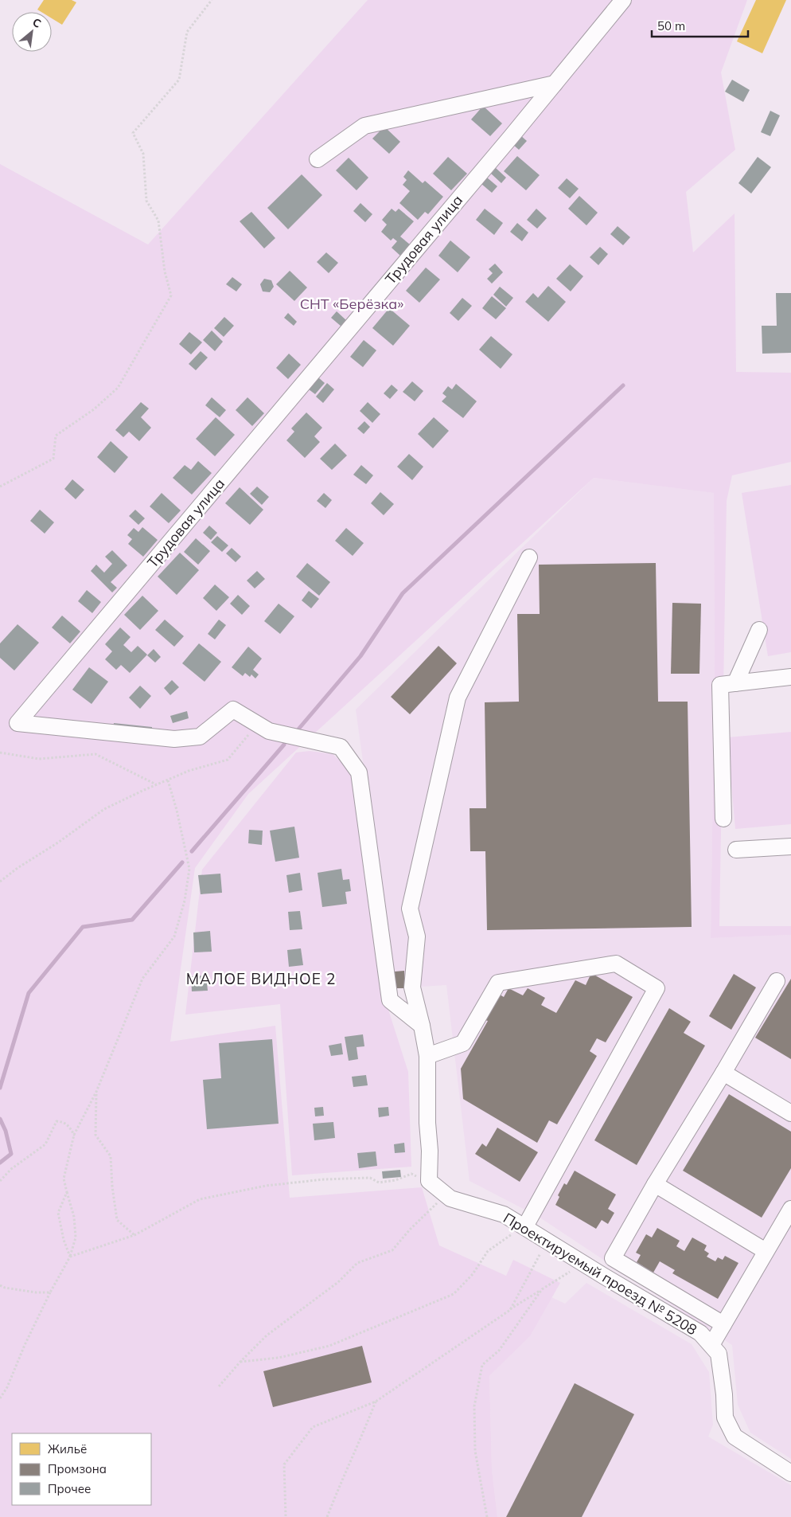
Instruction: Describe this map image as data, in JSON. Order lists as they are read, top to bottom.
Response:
{
  "streets": {
    "street": ["Трудовая улица", "Проектируемый проезд № 5208"]
  },
  "districts": ["МАЛОЕ ВИДНОЕ 2"],
  "parks": ["СНТ «Берёзка»"],
  "legend": ["Жильё", "Промзона", "Прочее"],
  "scale_bar": "50 m",
  "north": "top right"
}
